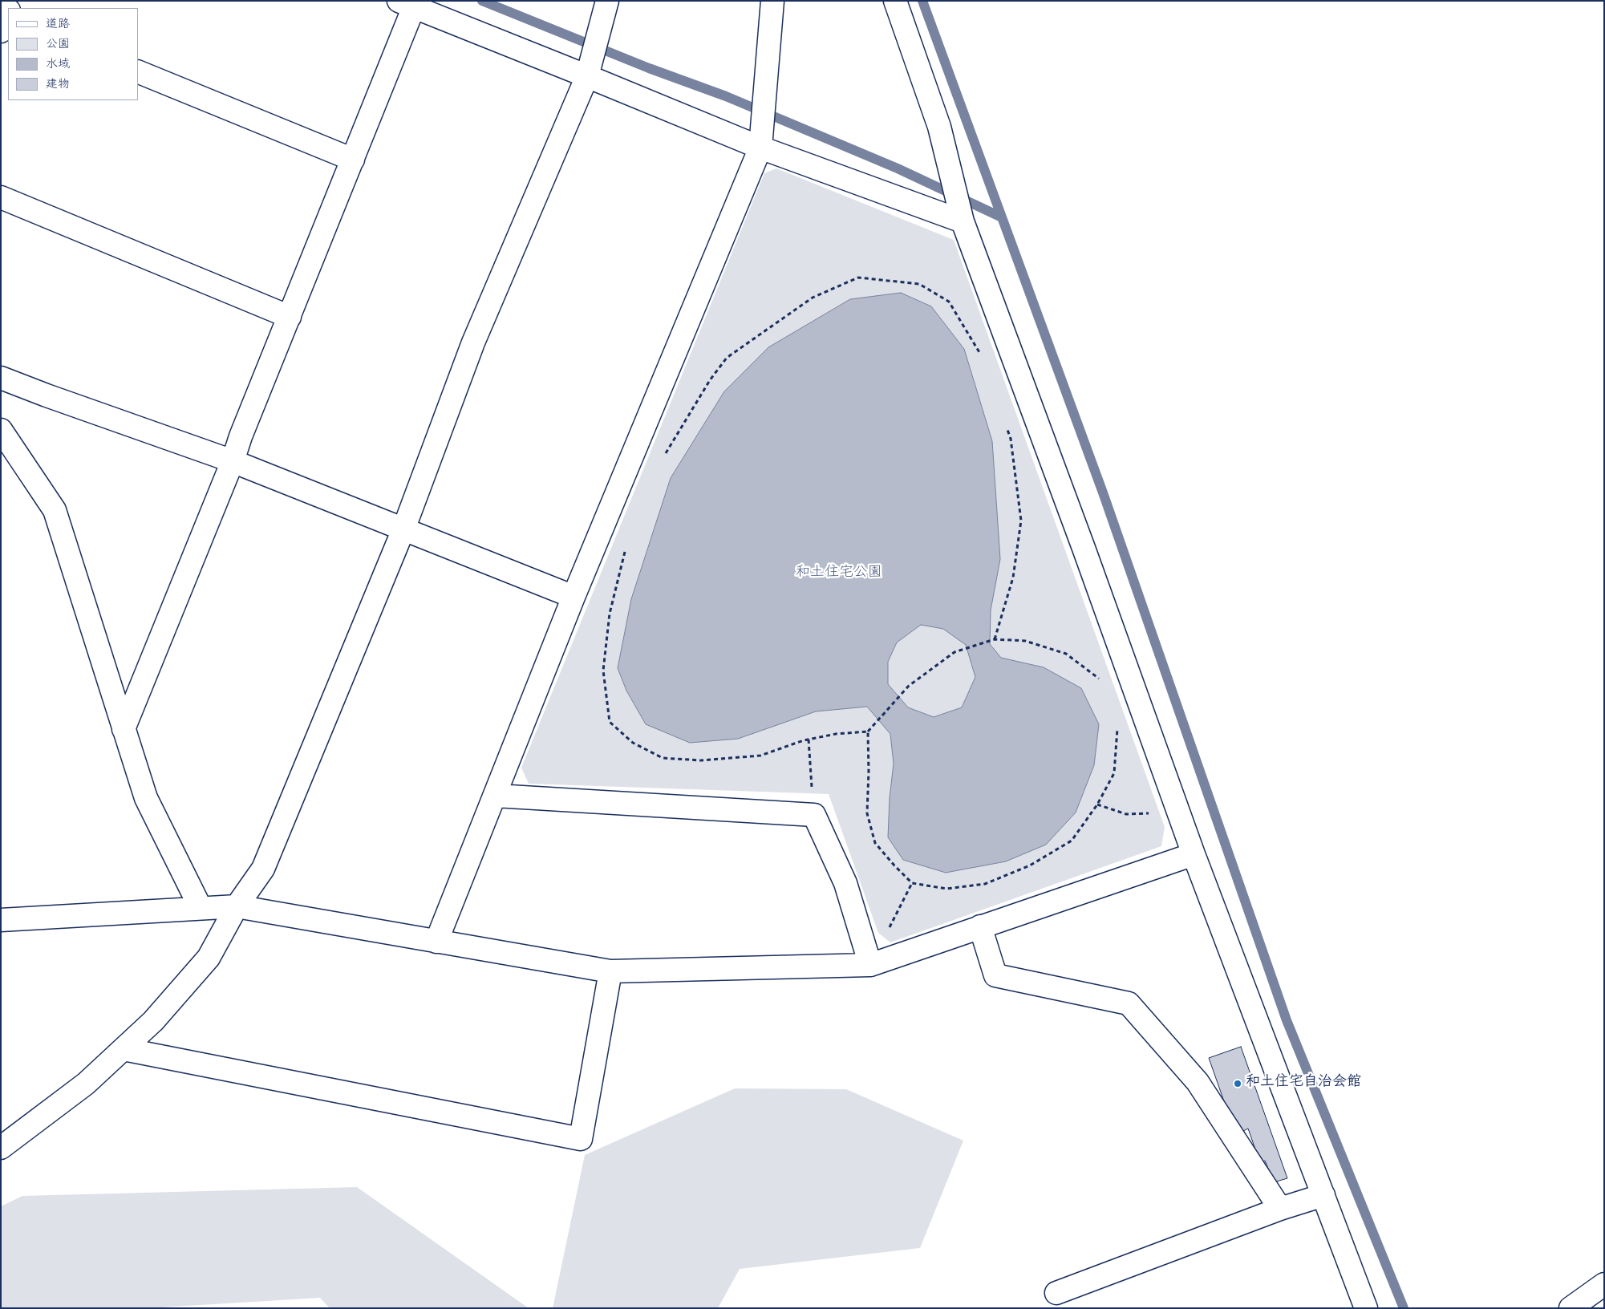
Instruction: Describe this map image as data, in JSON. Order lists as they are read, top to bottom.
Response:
{
  "parks": ["和土住宅公園"],
  "places": ["和土住宅自治会館"],
  "legend": [
    "道路",
    "公園",
    "水域",
    "建物"
  ]
}
